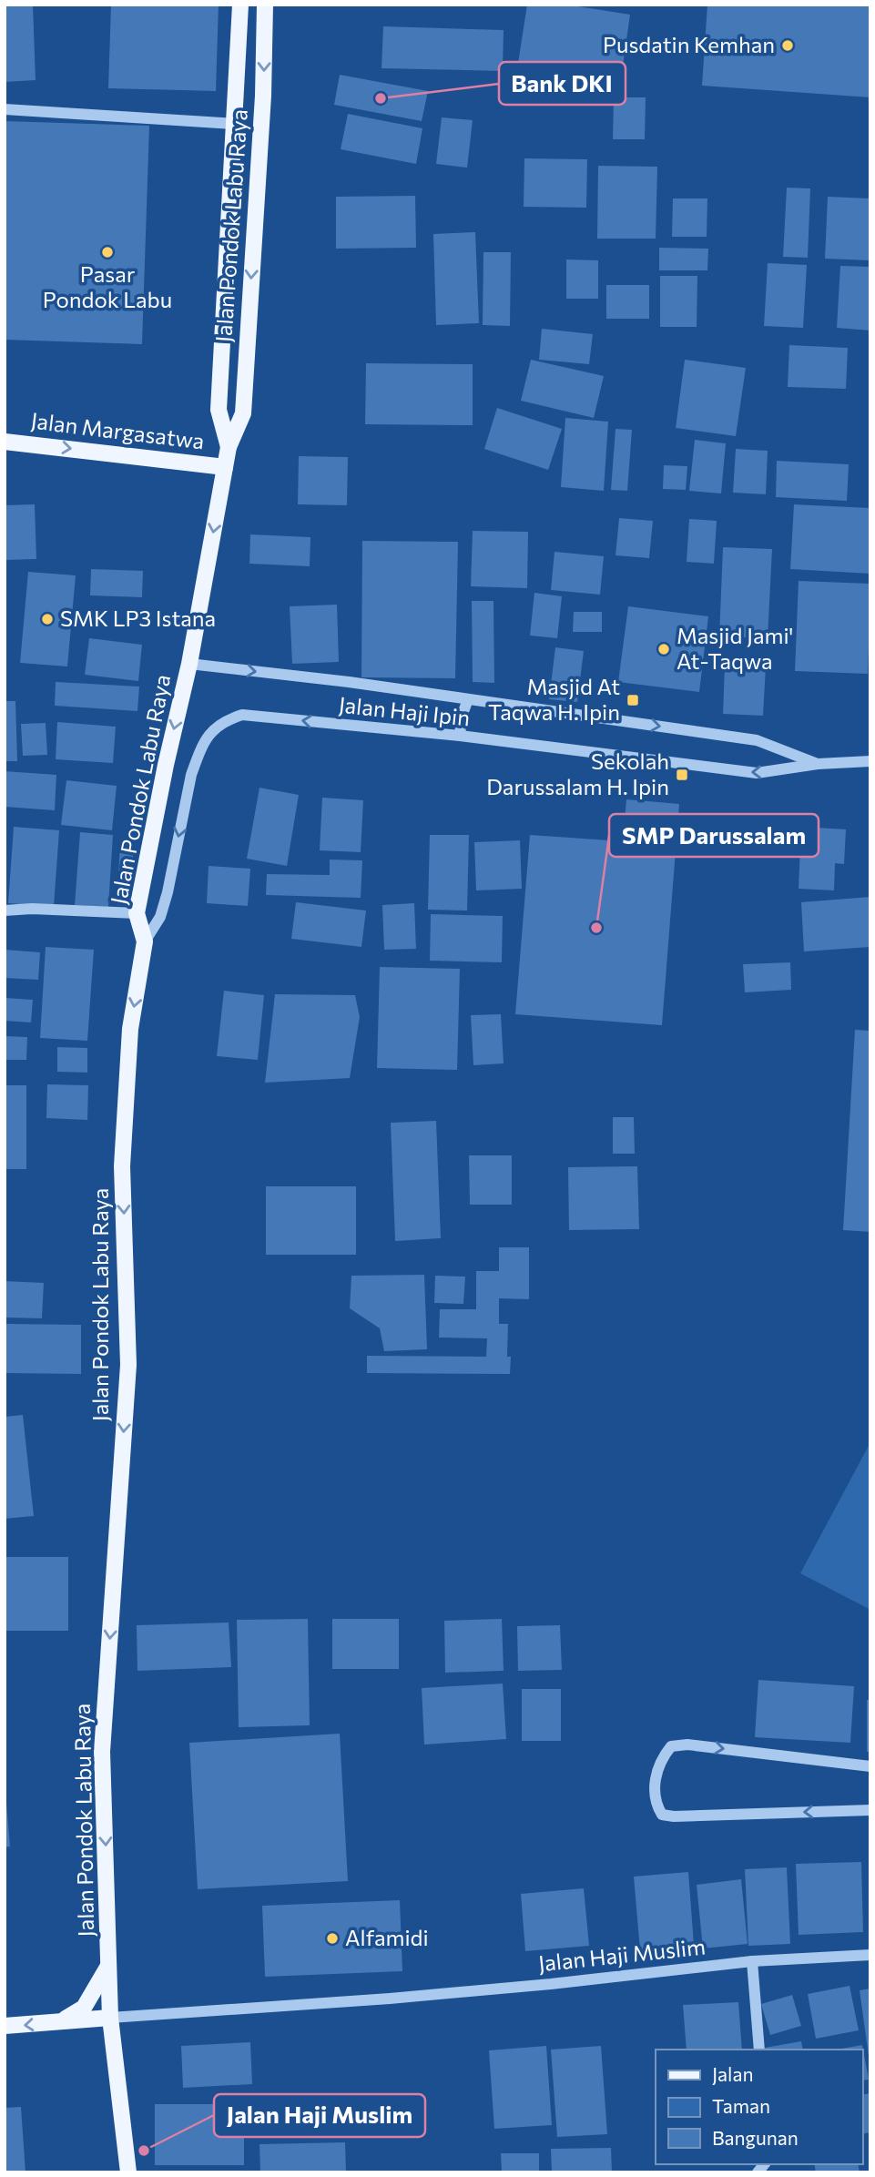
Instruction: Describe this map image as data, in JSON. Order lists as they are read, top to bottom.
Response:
{
  "streets": {
    "main road": ["Jalan Pondok Labu Raya", "Jalan Margasatwa"],
    "street": ["Jalan Haji Ipin", "Jalan Haji Muslim"]
  },
  "crossings": [
    ["Jalan Pondok Labu Raya", "Jalan Margasatwa"],
    ["Jalan Pondok Labu Raya", "Jalan Haji Ipin"],
    ["Jalan Pondok Labu Raya", "Jalan Haji Muslim"]
  ],
  "one_way": ["Jalan Pondok Labu Raya", "Jalan Margasatwa"],
  "places": {
    "other": [
      "Pusdatin Kemhan",
      "Bank DKI",
      "Pasar Pondok Labu",
      "SMK LP3 Istana",
      "Masjid Jami' At-Taqwa",
      "SMP Darussalam",
      "Alfamidi",
      "Jalan Haji Muslim"
    ],
    "transit": ["Masjid At Taqwa H. Ipin", "Sekolah Darussalam H. Ipin"]
  },
  "legend": ["Jalan", "Taman", "Bangunan"]
}
